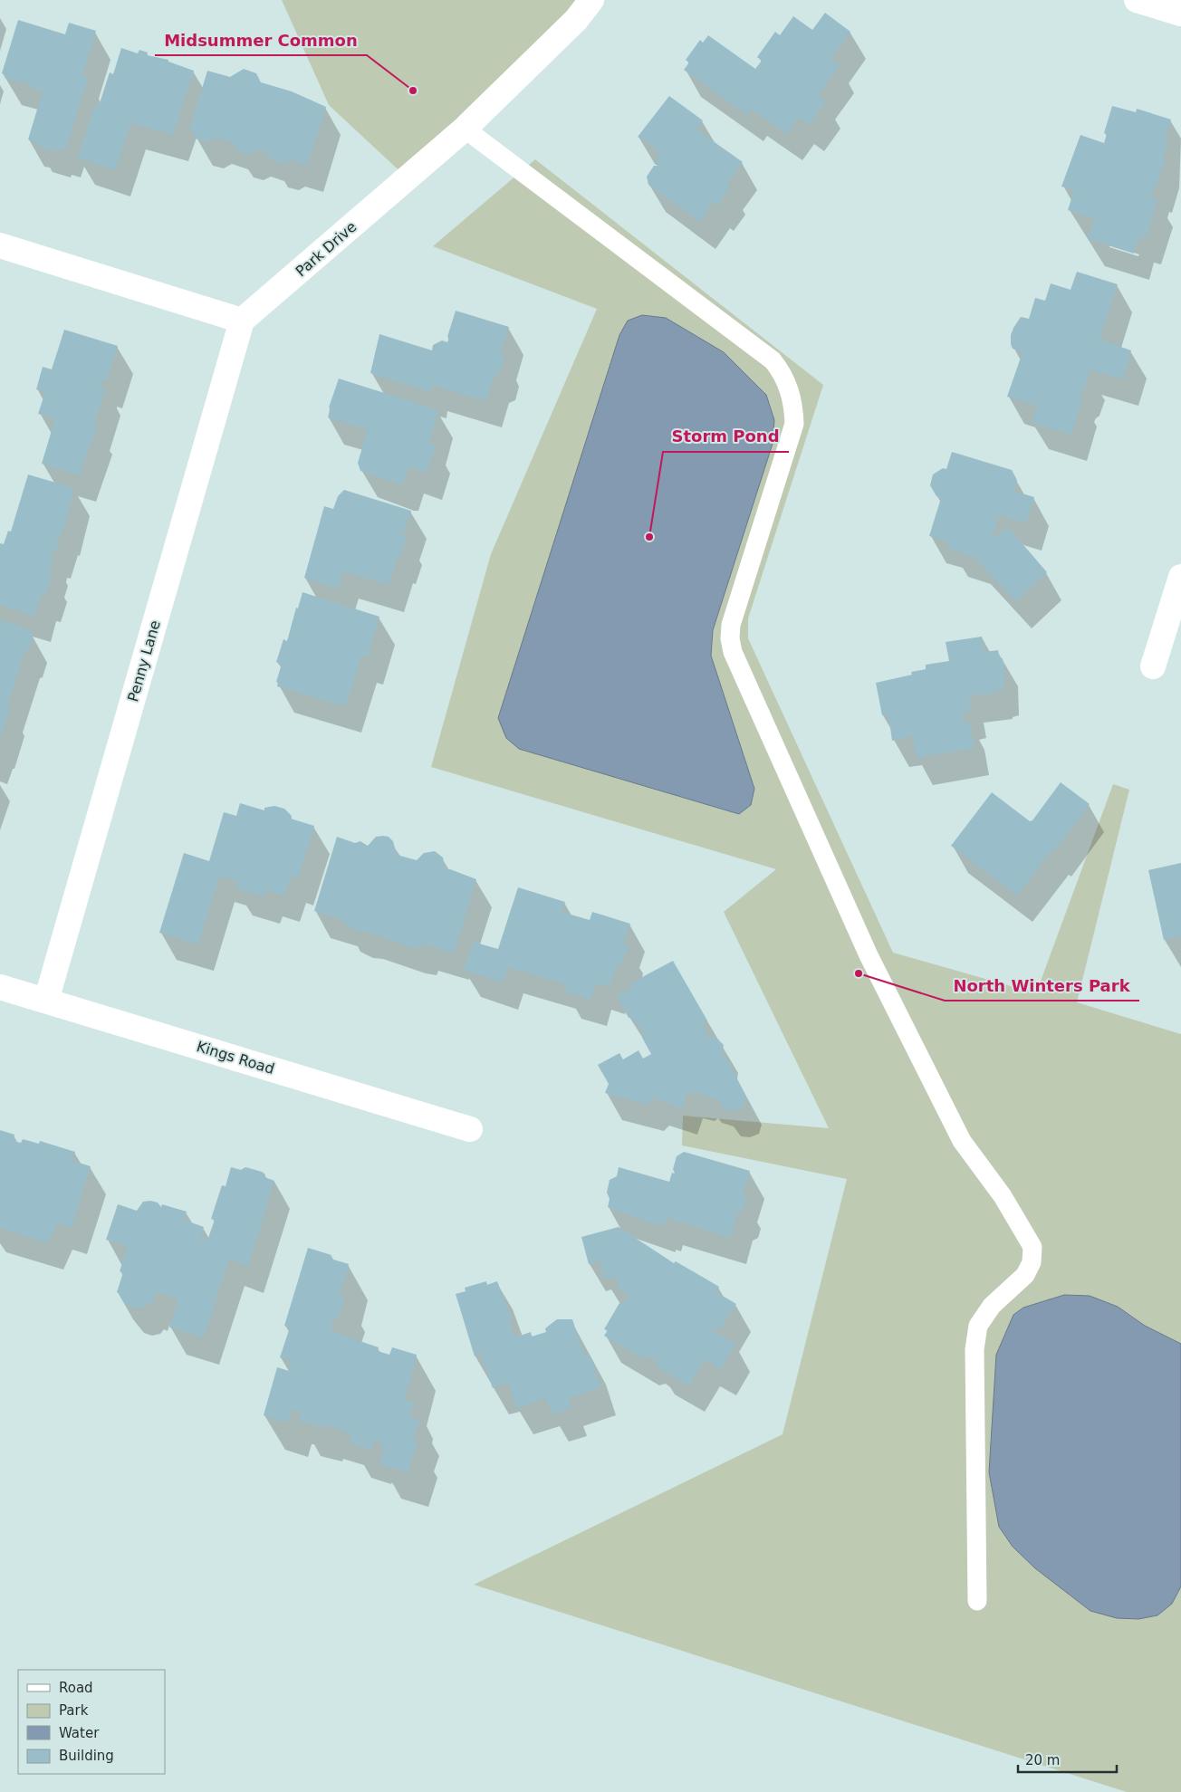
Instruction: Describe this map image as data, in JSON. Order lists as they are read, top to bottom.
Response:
{
  "streets": {
    "street": ["Park Drive", "Penny Lane", "Kings Road"]
  },
  "crossings": [
    ["Park Drive", "Penny Lane"],
    ["Penny Lane", "Kings Road"]
  ],
  "places": ["Midsummer Common", "Storm Pond", "North Winters Park"],
  "legend": [
    "Road",
    "Park",
    "Water",
    "Building"
  ],
  "scale_bar": "20 m"
}
